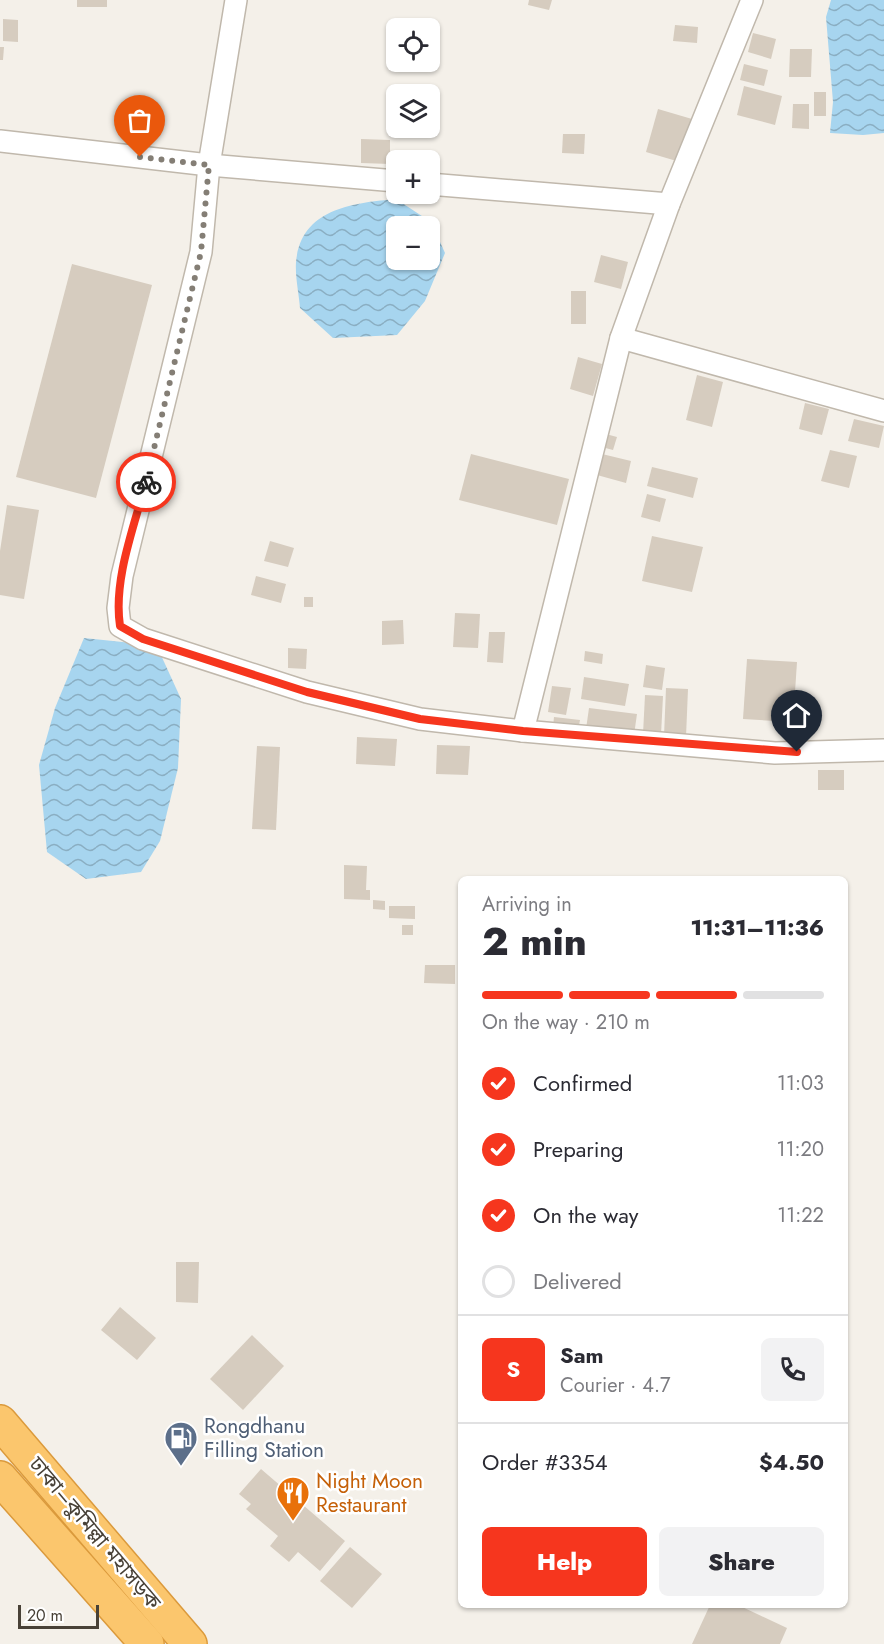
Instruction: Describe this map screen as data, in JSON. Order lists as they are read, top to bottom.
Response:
{
  "streets": {
    "highway": ["ঢাকা–কুমিল্লা মহাসড়ক"]
  },
  "places": {
    "fuel station": ["Rongdhanu Filling Station"],
    "restaurant": ["Night Moon Restaurant"]
  },
  "scale_bar": "20 m",
  "page": {
    "map_buttons": ["+", "−"],
    "heading": ["2 min", "Arriving in", "11:31–11:36"],
    "panel": [
      "Sam",
      "Courier · 4.7",
      "Order #3354",
      "$4.50"
    ],
    "bar": "On the way · 210 m",
    "list": [
      ["Confirmed", "11:03"],
      ["Preparing", "11:20"],
      ["On the way", "11:22"],
      "Delivered"
    ],
    "round": "S",
    "buttons": ["Help", "Share"],
    "scale": "20 m"
  }
}
